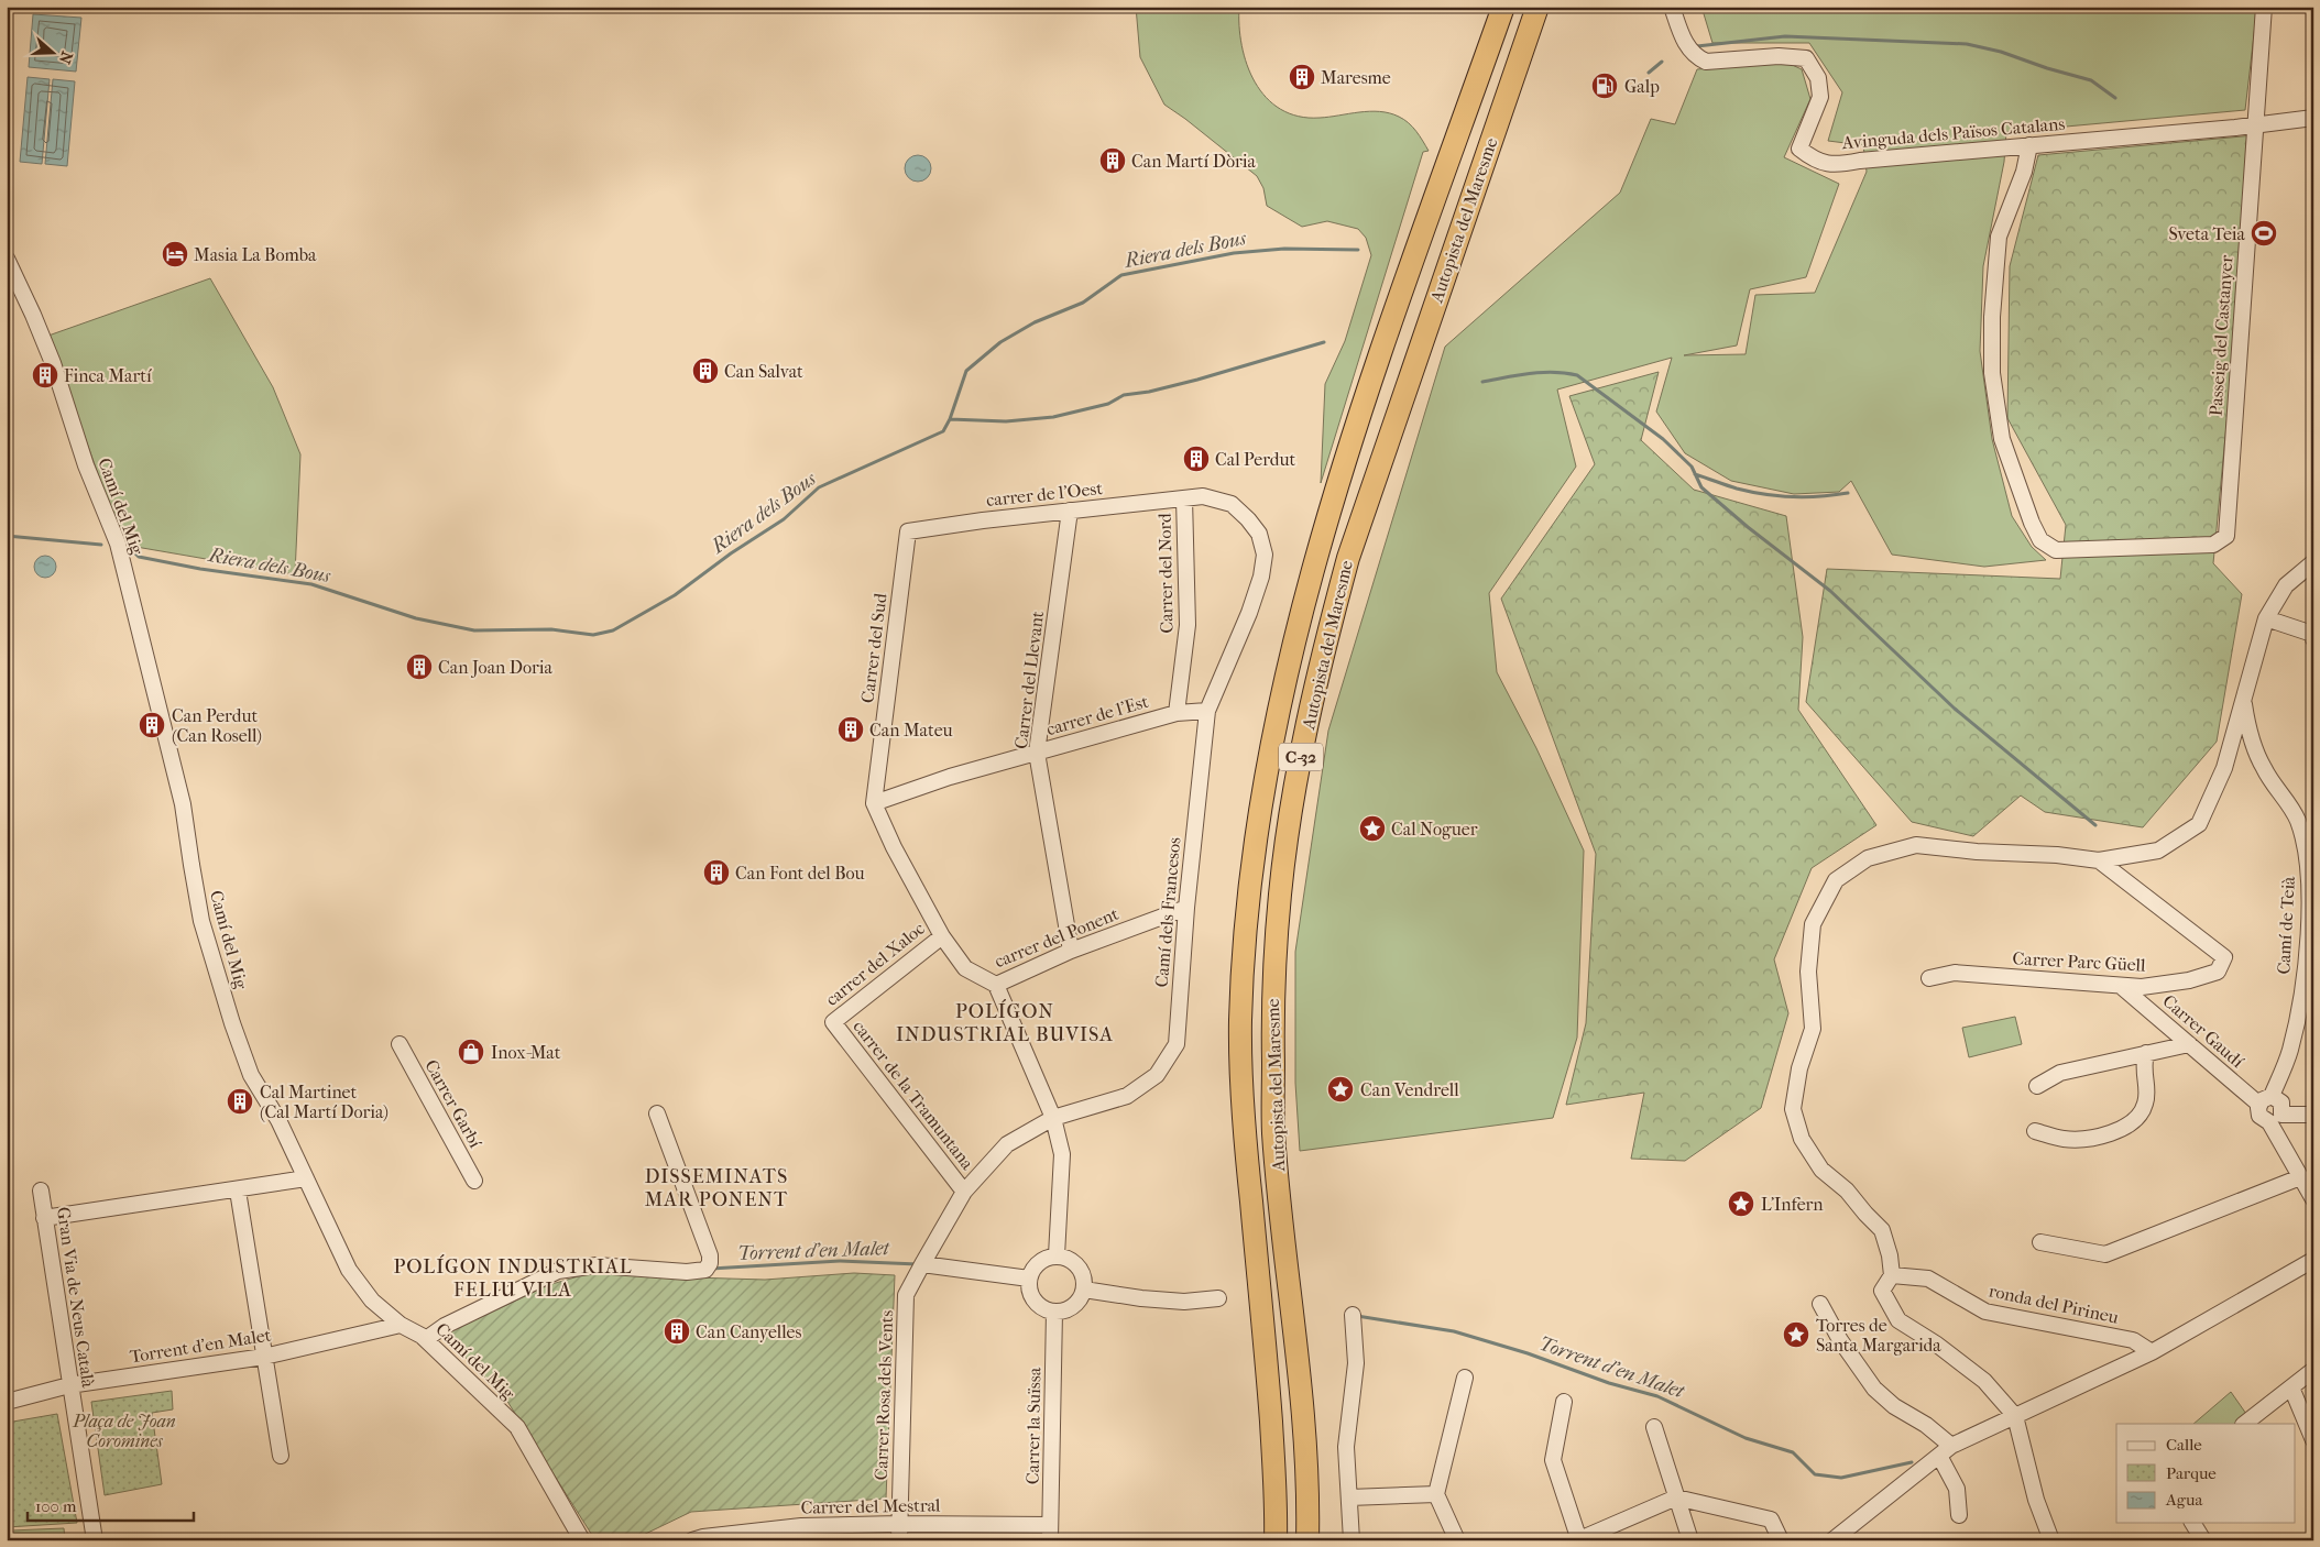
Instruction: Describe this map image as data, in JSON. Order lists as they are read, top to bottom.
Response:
{
  "streets": {
    "highway": ["Autopista del Maresme", "C-32"],
    "street": [
      "Avinguda dels Països Catalans",
      "Passeig del Castanyer",
      "carrer de l'Oest",
      "Camí del Mig",
      "Carrer del Nord",
      "Carrer del Sud",
      "Carrer del Llevant",
      "carrer de l'Est",
      "Camí dels Francesos",
      "Camí de Teià",
      "carrer del Ponent",
      "Carrer Parc Güell",
      "carrer del Xaloc",
      "Carrer Gaudí",
      "carrer de la Tramuntana",
      "Carrer Garbí",
      "Gran Via de Neus Català",
      "ronda del Pirineu",
      "Torrent d'en Malet",
      "Carrer Rosa dels Vents",
      "Carrer la Suïssa",
      "Carrer del Mestral"
    ]
  },
  "crossings": [
    ["Avinguda dels Països Catalans", "Passeig del Castanyer"],
    ["carrer de l'Oest", "Carrer del Nord"],
    ["carrer de l'Oest", "Carrer del Sud"],
    ["carrer de l'Oest", "Carrer del Llevant"],
    ["carrer de l'Oest", "Camí dels Francesos"],
    ["Camí del Mig", "Torrent d'en Malet"],
    ["Carrer del Nord", "carrer de l'Est"],
    ["Carrer del Nord", "Camí dels Francesos"],
    ["Carrer del Sud", "carrer de l'Est"],
    ["Carrer del Sud", "carrer del Ponent"],
    ["Carrer del Llevant", "carrer de l'Est"],
    ["Carrer del Llevant", "carrer del Ponent"],
    ["carrer de l'Est", "Camí dels Francesos"],
    ["carrer de l'Est", "carrer del Ponent"],
    ["Camí dels Francesos", "carrer del Ponent"],
    ["Camí dels Francesos", "carrer de la Tramuntana"],
    ["Camí dels Francesos", "Carrer Rosa dels Vents"],
    ["Camí de Teià", "Carrer Gaudí"],
    ["carrer del Ponent", "carrer del Xaloc"],
    ["Carrer Parc Güell", "Carrer Gaudí"],
    ["carrer del Xaloc", "carrer de la Tramuntana"],
    ["Gran Via de Neus Català", "Torrent d'en Malet"],
    ["Carrer Rosa dels Vents", "Carrer del Mestral"],
    ["Carrer la Suïssa", "Carrer del Mestral"]
  ],
  "districts": ["POLÍGON INDUSTRIAL BUVISA", "DISSEMINATS MAR PONENT", "POLÍGON INDUSTRIAL FELIU VILA"],
  "water": ["Riera dels Bous", "Torrent d'en Malet"],
  "parks": ["Plaça de Joan Coromines"],
  "places": {
    "building": [
      "Maresme",
      "Can Martí Dòria",
      "Can Salvat",
      "Finca Martí",
      "Cal Perdut",
      "Can Joan Doria",
      "Can Perdut (Can Rosell)",
      "Can Mateu",
      "Can Font del Bou",
      "Cal Martinet (Cal Martí Doria)",
      "Can Canyelles"
    ],
    "fuel station": ["Galp"],
    "sports": ["Sveta Teia"],
    "hotel": ["Masia La Bomba"],
    "place": [
      "Cal Noguer",
      "Can Vendrell",
      "L'Infern",
      "Torres de Santa Margarida"
    ],
    "shop": ["Inox-Mat"]
  },
  "legend": ["Calle", "Parque", "Agua"],
  "scale_bar": "100 m",
  "north": "right"
}
